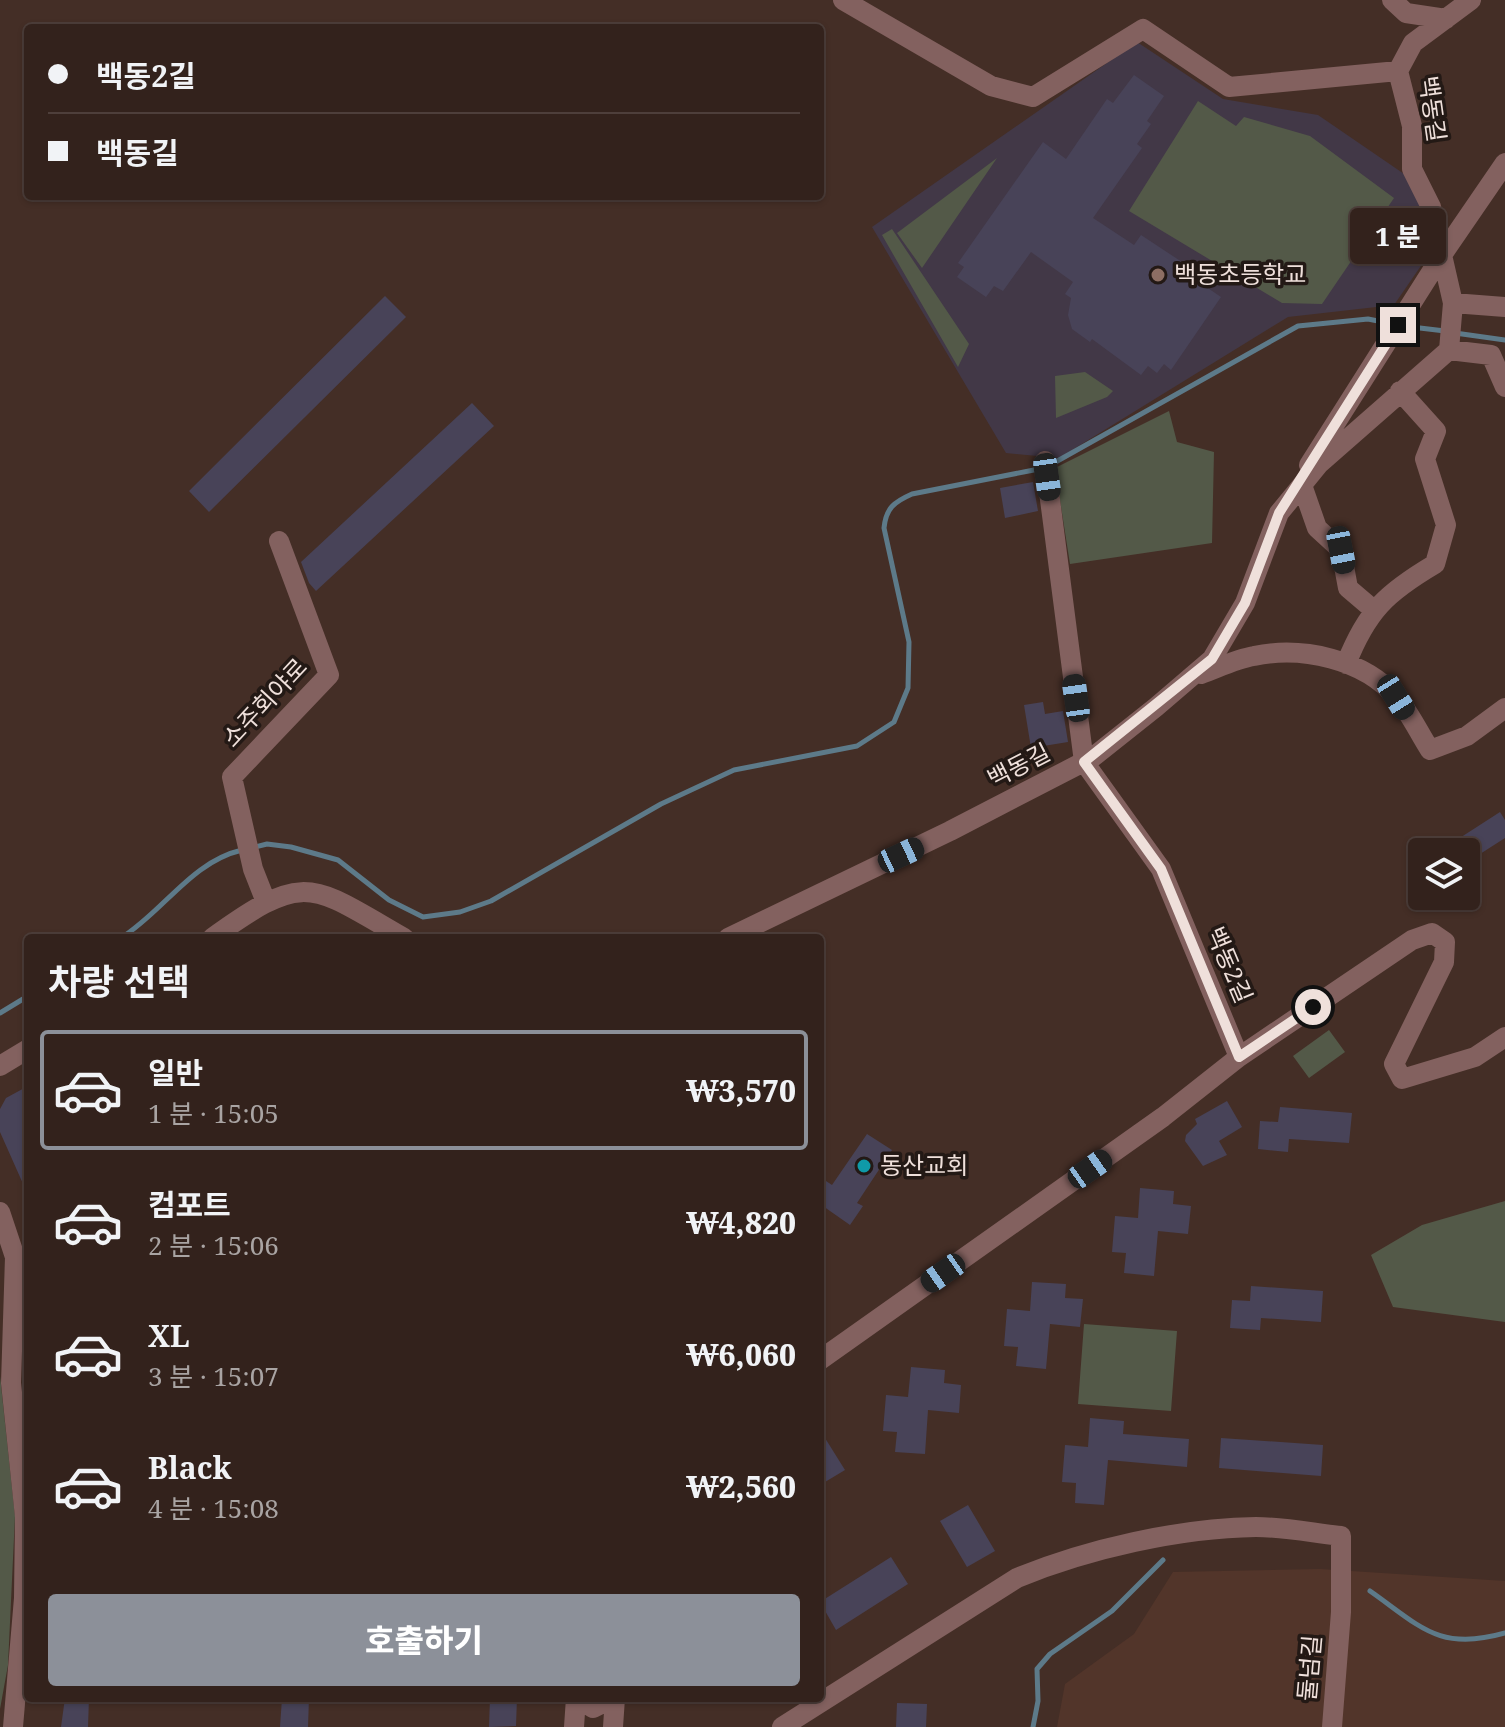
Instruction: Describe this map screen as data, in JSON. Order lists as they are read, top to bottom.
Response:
{
  "streets": {
    "street": [
      "백동길",
      "소주회야로",
      "백동2길",
      "둘넘길"
    ]
  },
  "crossings": [
    ["백동길", "백동2길"]
  ],
  "places": ["백동초등학교", "동산교회"],
  "page": {
    "banner": ["백동2길", "백동길"],
    "bubble": "1 분",
    "heading": "차량 선택",
    "list": [
      {
        "name": "일반",
        "note": "1 분 · 15:05",
        "value": "₩3,570"
      },
      {
        "name": "컴포트",
        "note": "2 분 · 15:06",
        "value": "₩4,820"
      },
      {
        "name": "XL",
        "note": "3 분 · 15:07",
        "value": "₩6,060"
      },
      {
        "name": "Black",
        "note": "4 분 · 15:08",
        "value": "₩2,560"
      }
    ],
    "buttons": "호출하기"
  }
}
